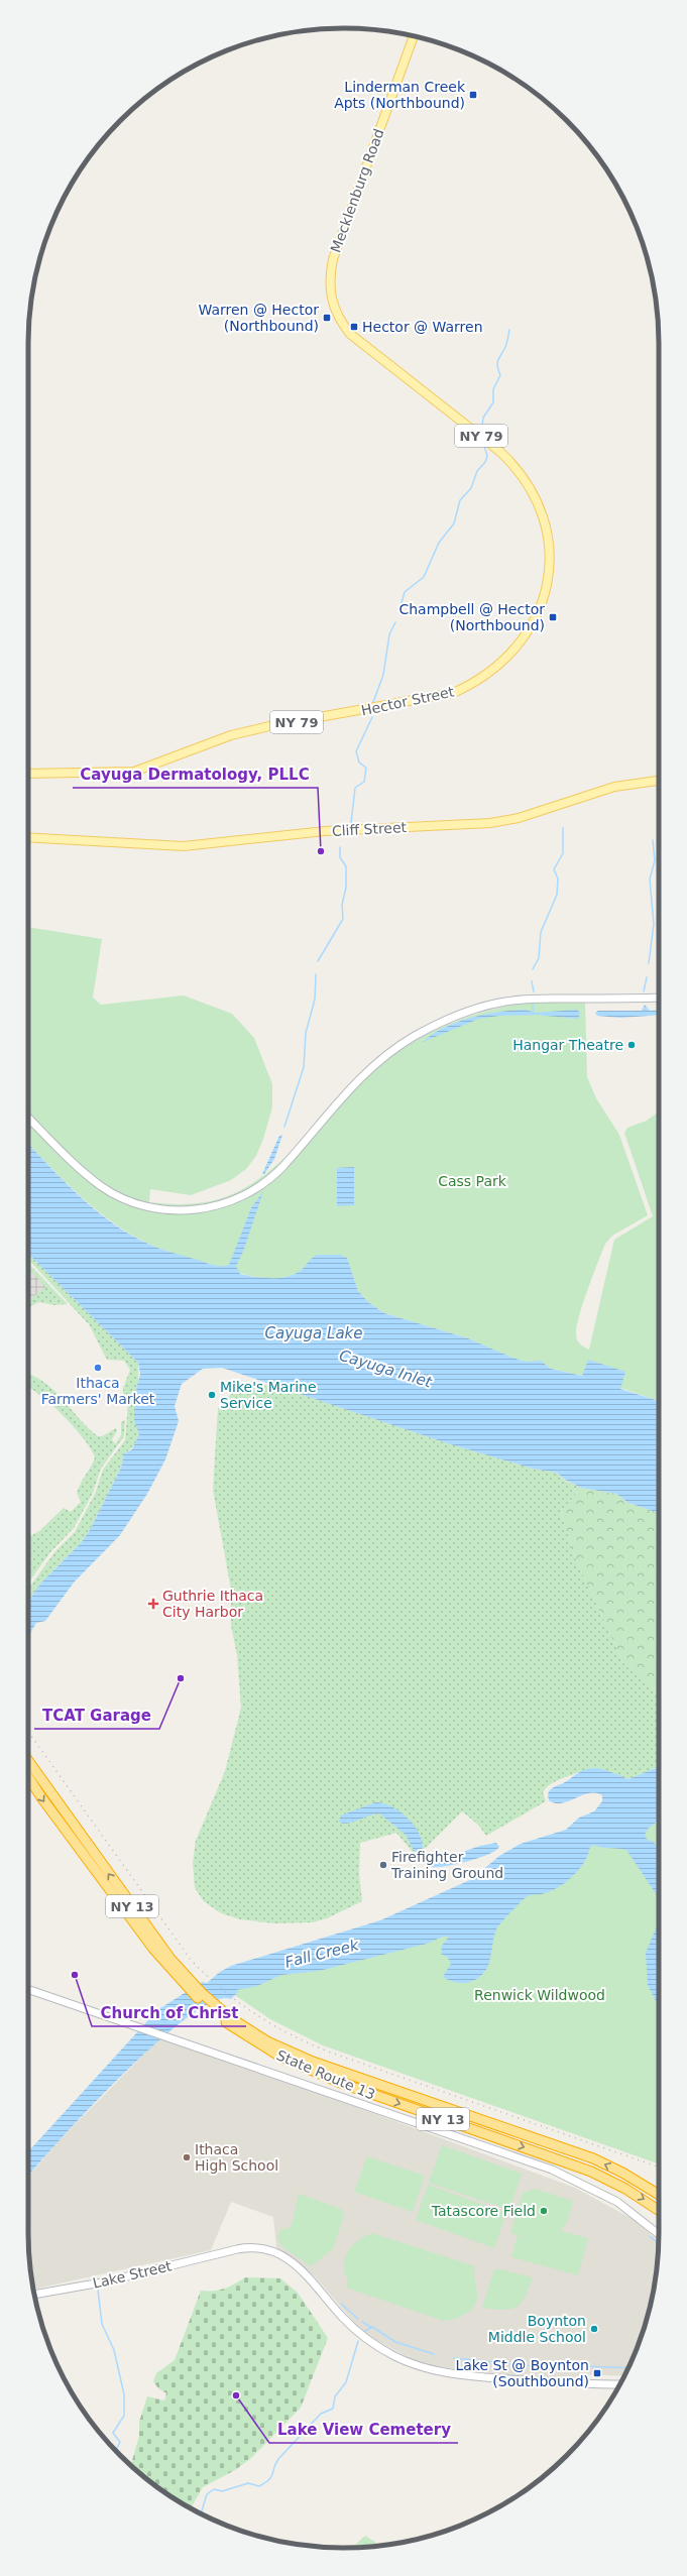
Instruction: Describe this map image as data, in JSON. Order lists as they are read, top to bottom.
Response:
{
  "streets": {
    "highway": ["NY 13", "State Route 13"],
    "main road": [
      "Mecklenburg Road",
      "NY 79",
      "Hector Street",
      "Cliff Street"
    ],
    "street": ["Lake Street"]
  },
  "crossings": [
    ["Mecklenburg Road", "Hector Street"]
  ],
  "water": ["Cayuga Lake", "Cayuga Inlet", "Fall Creek"],
  "parks": ["Cass Park", "Renwick Wildwood"],
  "places": {
    "transit": [
      "Linderman Creek Apts (Northbound)",
      "Warren @ Hector (Northbound)",
      "Hector @ Warren",
      "Champbell @ Hector (Northbound)",
      "Lake St @ Boynton (Southbound)"
    ],
    "other": [
      "Cayuga Dermatology, PLLC",
      "Hangar Theatre",
      "Ithaca Farmers' Market",
      "Mike's Marine Service",
      "TCAT Garage",
      "Firefighter Training Ground",
      "Church of Christ",
      "Ithaca High School",
      "Tatascore Field",
      "Boynton Middle School",
      "Lake View Cemetery"
    ],
    "health": ["Guthrie Ithaca City Harbor"]
  }
}
